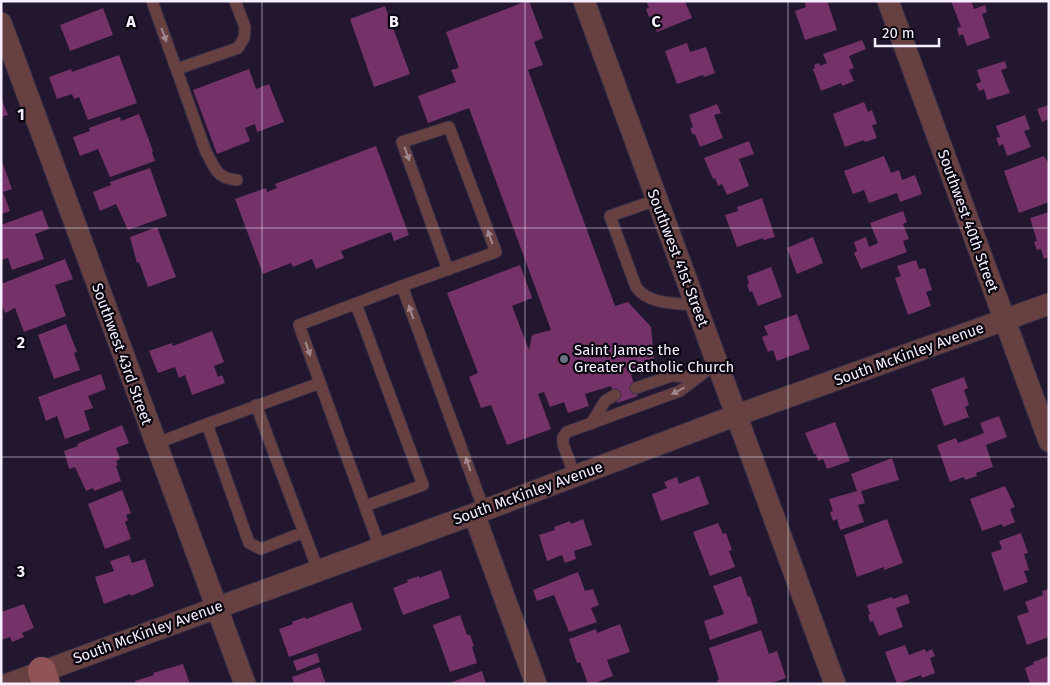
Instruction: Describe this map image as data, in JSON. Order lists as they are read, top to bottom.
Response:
{
  "streets": {
    "street": [
      "Southwest 40th Street",
      "Southwest 41st Street",
      "Southwest 43rd Street",
      "South McKinley Avenue"
    ]
  },
  "crossings": [
    ["Southwest 40th Street", "South McKinley Avenue"],
    ["Southwest 41st Street", "South McKinley Avenue"],
    ["Southwest 43rd Street", "South McKinley Avenue"]
  ],
  "places": ["Saint James the Greater Catholic Church"],
  "scale_bar": "20 m",
  "grid": {
    "columns": ["A", "B", "C"],
    "rows": ["1", "2", "3"]
  }
}
